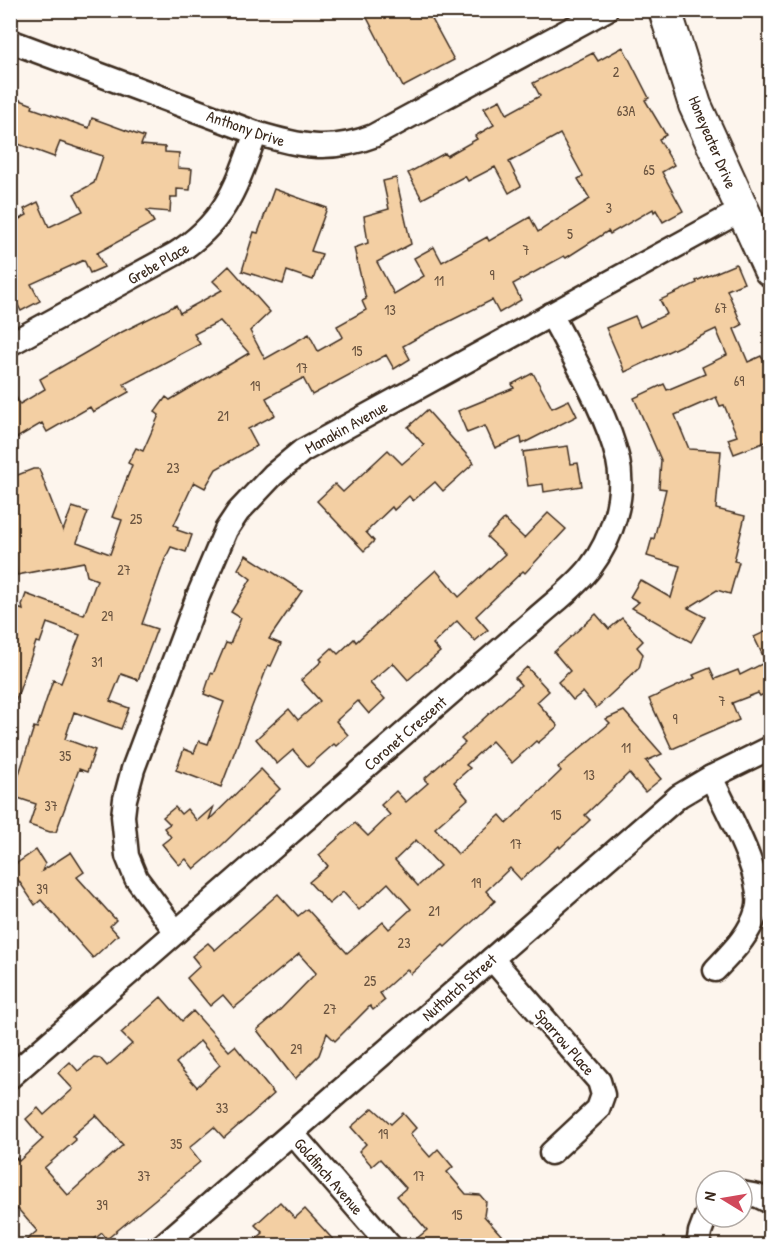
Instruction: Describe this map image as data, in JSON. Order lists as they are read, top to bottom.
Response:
{
  "streets": {
    "street": [
      "Anthony Drive",
      "Honeyeater Drive",
      "Grebe Place",
      "Manakin Avenue",
      "Coronet Crescent",
      "Nuthatch Street",
      "Sparrow Place",
      "Goldfinch Avenue"
    ]
  },
  "crossings": [
    ["Anthony Drive", "Grebe Place"],
    ["Honeyeater Drive", "Manakin Avenue"],
    ["Manakin Avenue", "Coronet Crescent"],
    ["Nuthatch Street", "Sparrow Place"],
    ["Nuthatch Street", "Goldfinch Avenue"]
  ],
  "house_numbers": [
    "2",
    "63A",
    "65",
    "3",
    "5",
    "7",
    "9",
    "11",
    "67",
    "13",
    "15",
    "17",
    "69",
    "19",
    "21",
    "23",
    "25",
    "27",
    "29",
    "31",
    "7",
    "9",
    "11",
    "35",
    "13",
    "37",
    "15",
    "17",
    "19",
    "39",
    "21",
    "23",
    "25",
    "27",
    "29",
    "33",
    "19",
    "35",
    "37",
    "17",
    "39",
    "15"
  ],
  "north": "left"
}
